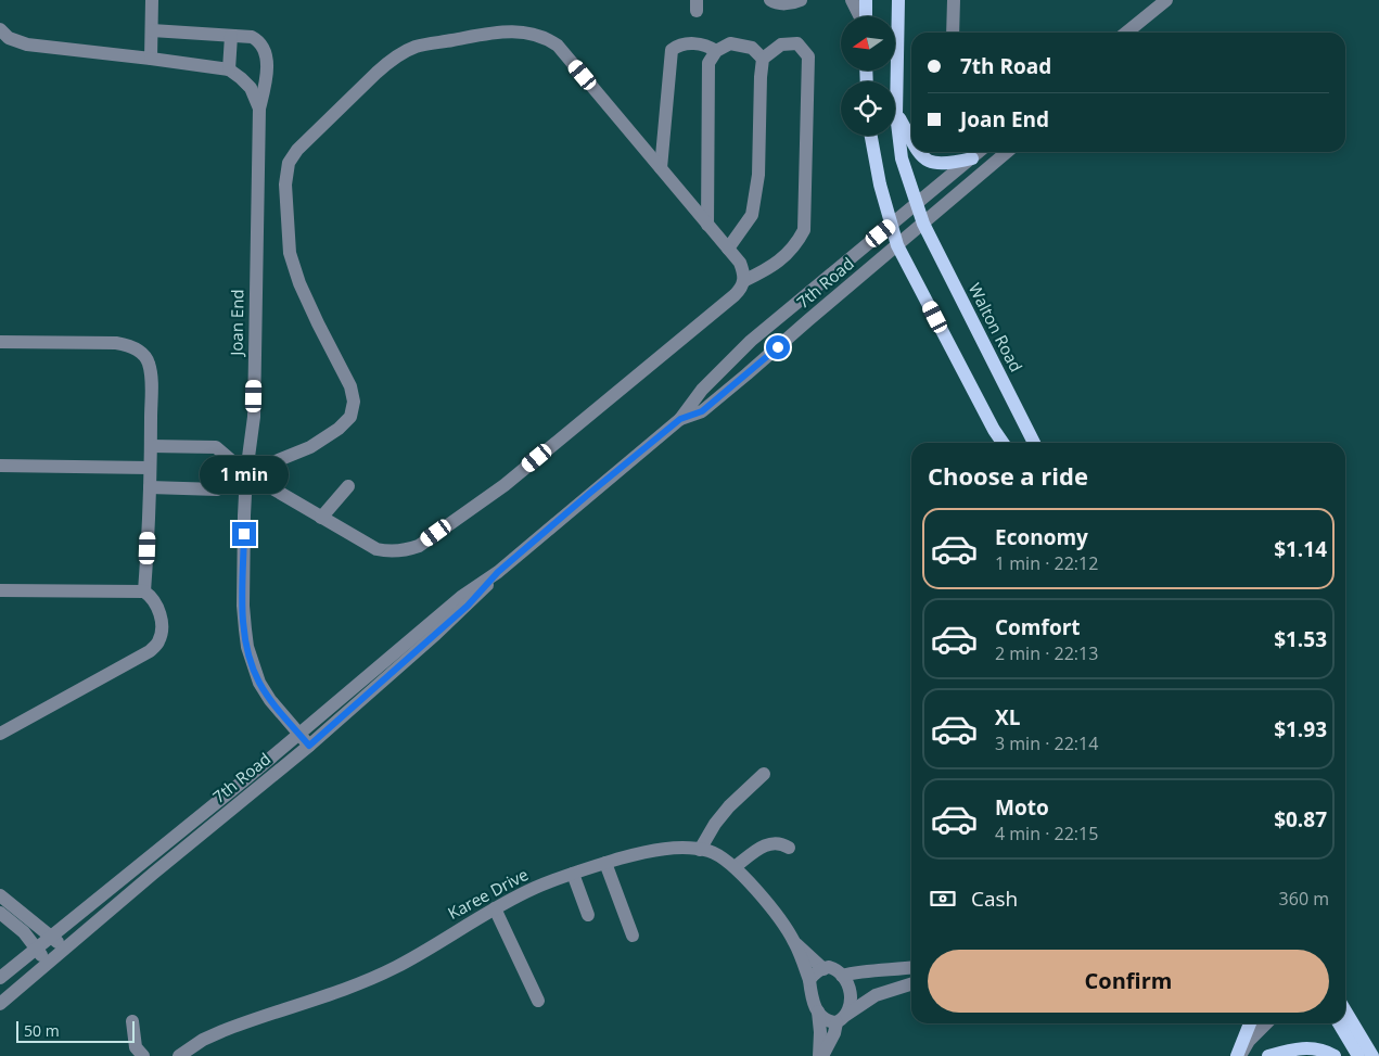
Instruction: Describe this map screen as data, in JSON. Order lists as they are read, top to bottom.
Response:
{
  "streets": {
    "main road": ["Walton Road"],
    "street": ["7th Road", "Joan End", "Karee Drive"]
  },
  "crossings": [
    ["7th Road", "Joan End"],
    ["7th Road", "Walton Road"]
  ],
  "scale_bar": "50 m",
  "north": "left",
  "page": {
    "banner": ["7th Road", "Joan End"],
    "heading": "Choose a ride",
    "bubble": "1 min",
    "list": [
      {
        "name": "Economy",
        "note": "1 min · 22:12",
        "value": "$1.14"
      },
      {
        "name": "Comfort",
        "note": "2 min · 22:13",
        "value": "$1.53"
      },
      {
        "name": "XL",
        "note": "3 min · 22:14",
        "value": "$1.93"
      },
      {
        "name": "Moto",
        "note": "4 min · 22:15",
        "value": "$0.87"
      }
    ],
    "pay": ["Cash", "360 m"],
    "buttons": "Confirm",
    "scale": "50 m"
  }
}
